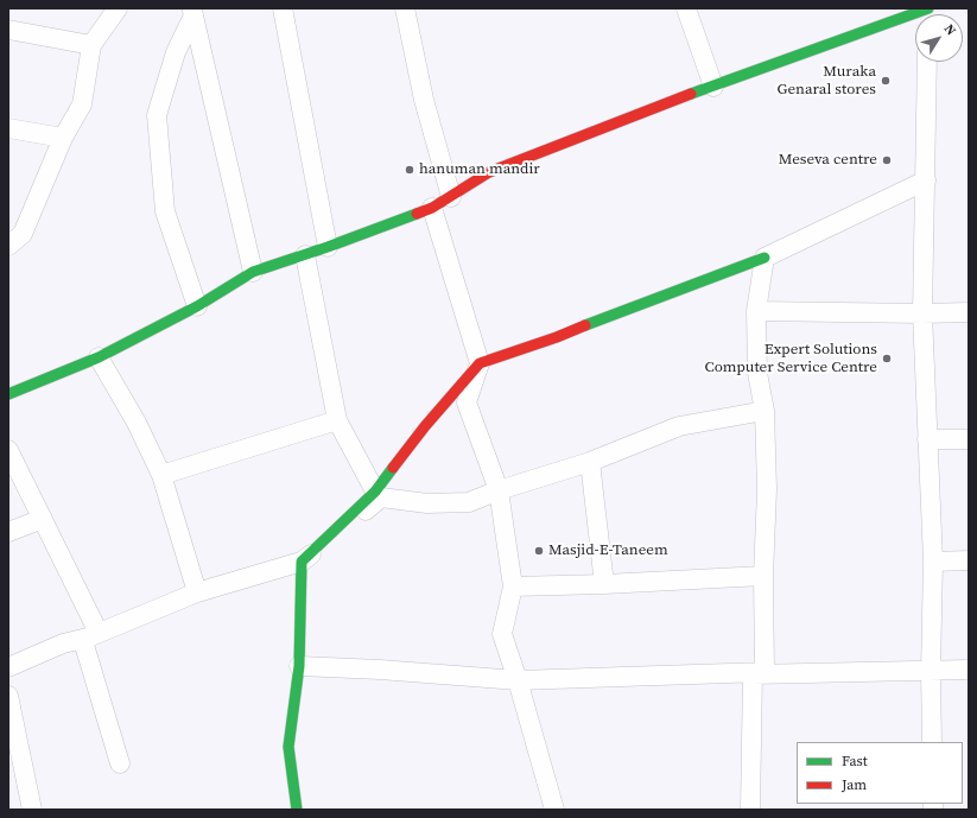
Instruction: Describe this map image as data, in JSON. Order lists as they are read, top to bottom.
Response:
{
  "places": [
    "Muraka Genaral stores",
    "Meseva centre",
    "hanuman mandir",
    "Expert Solutions Computer Service Centre",
    "Masjid-E-Taneem"
  ],
  "legend": ["Fast", "Jam"],
  "north": "top right"
}
